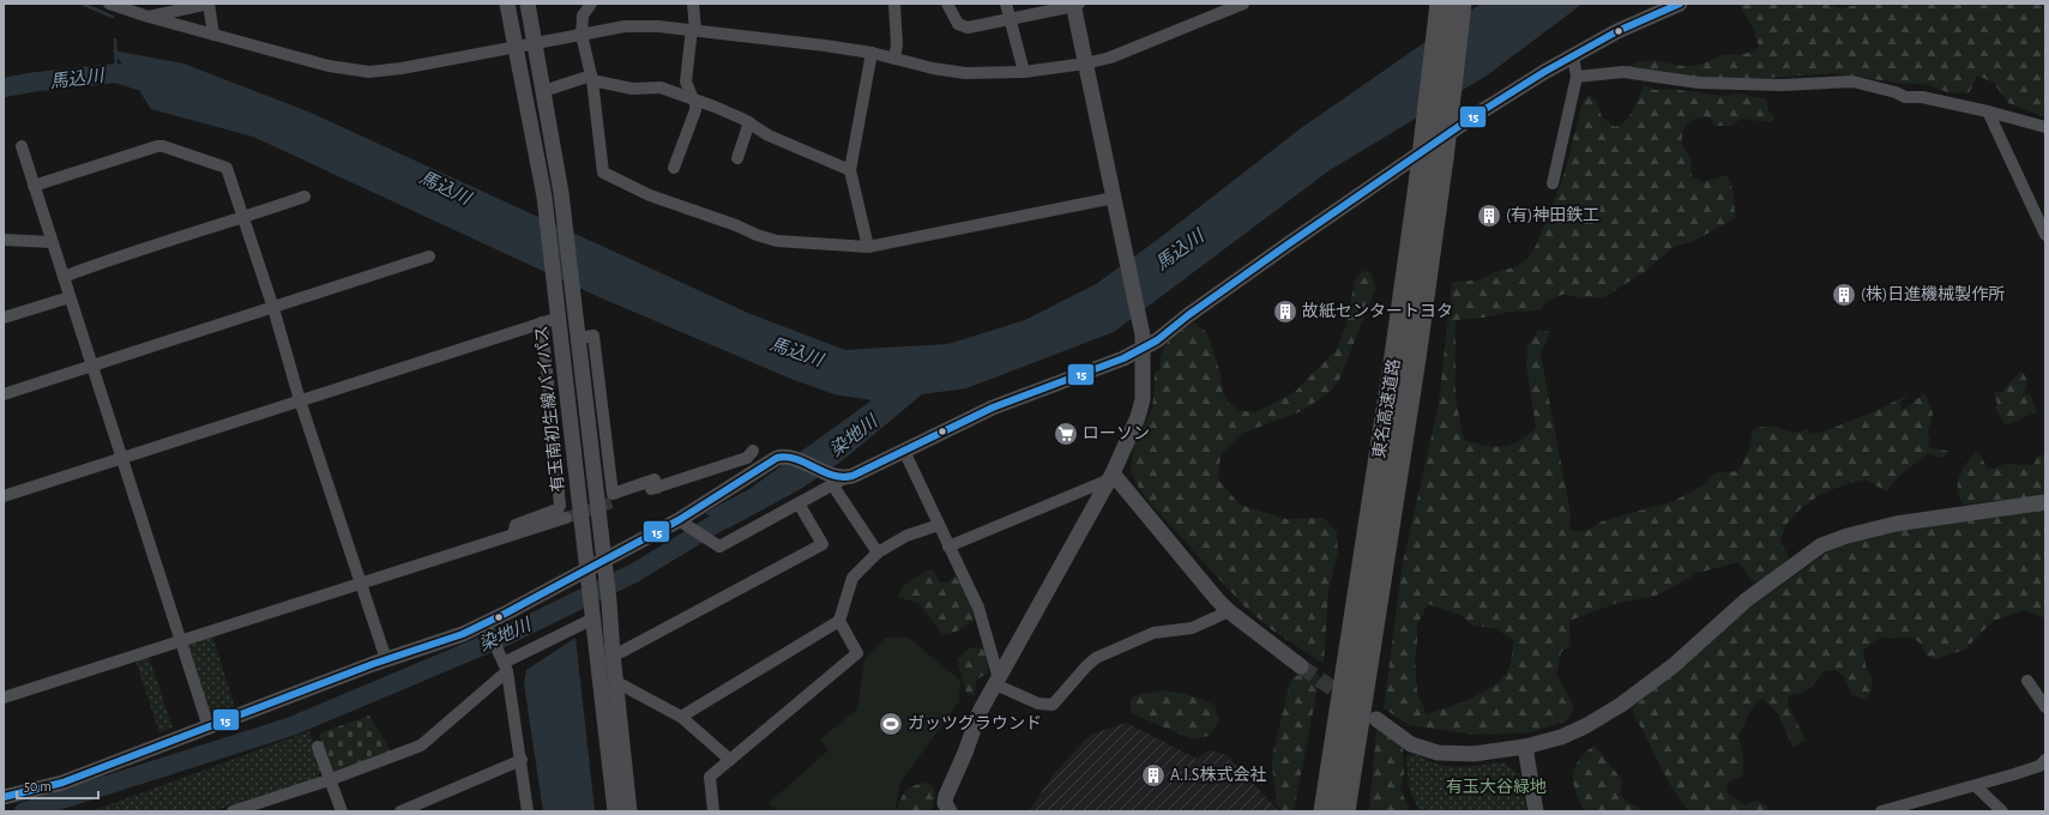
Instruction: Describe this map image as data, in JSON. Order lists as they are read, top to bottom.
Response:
{
  "streets": {
    "highway": ["東名高速道路"],
    "street": ["有玉南初生線バイパス"]
  },
  "water": ["馬込川", "染地川"],
  "parks": ["有玉大谷緑地"],
  "places": {
    "building": [
      "(有)神田鉄工",
      "(株)日進機械製作所",
      "故紙センタートヨタ",
      "A.I.S株式会社"
    ],
    "supermarket": ["ローソン"],
    "sports": ["ガッツグラウンド"]
  },
  "lines": ["transit line 15"],
  "scale_bar": "50 m"
}
